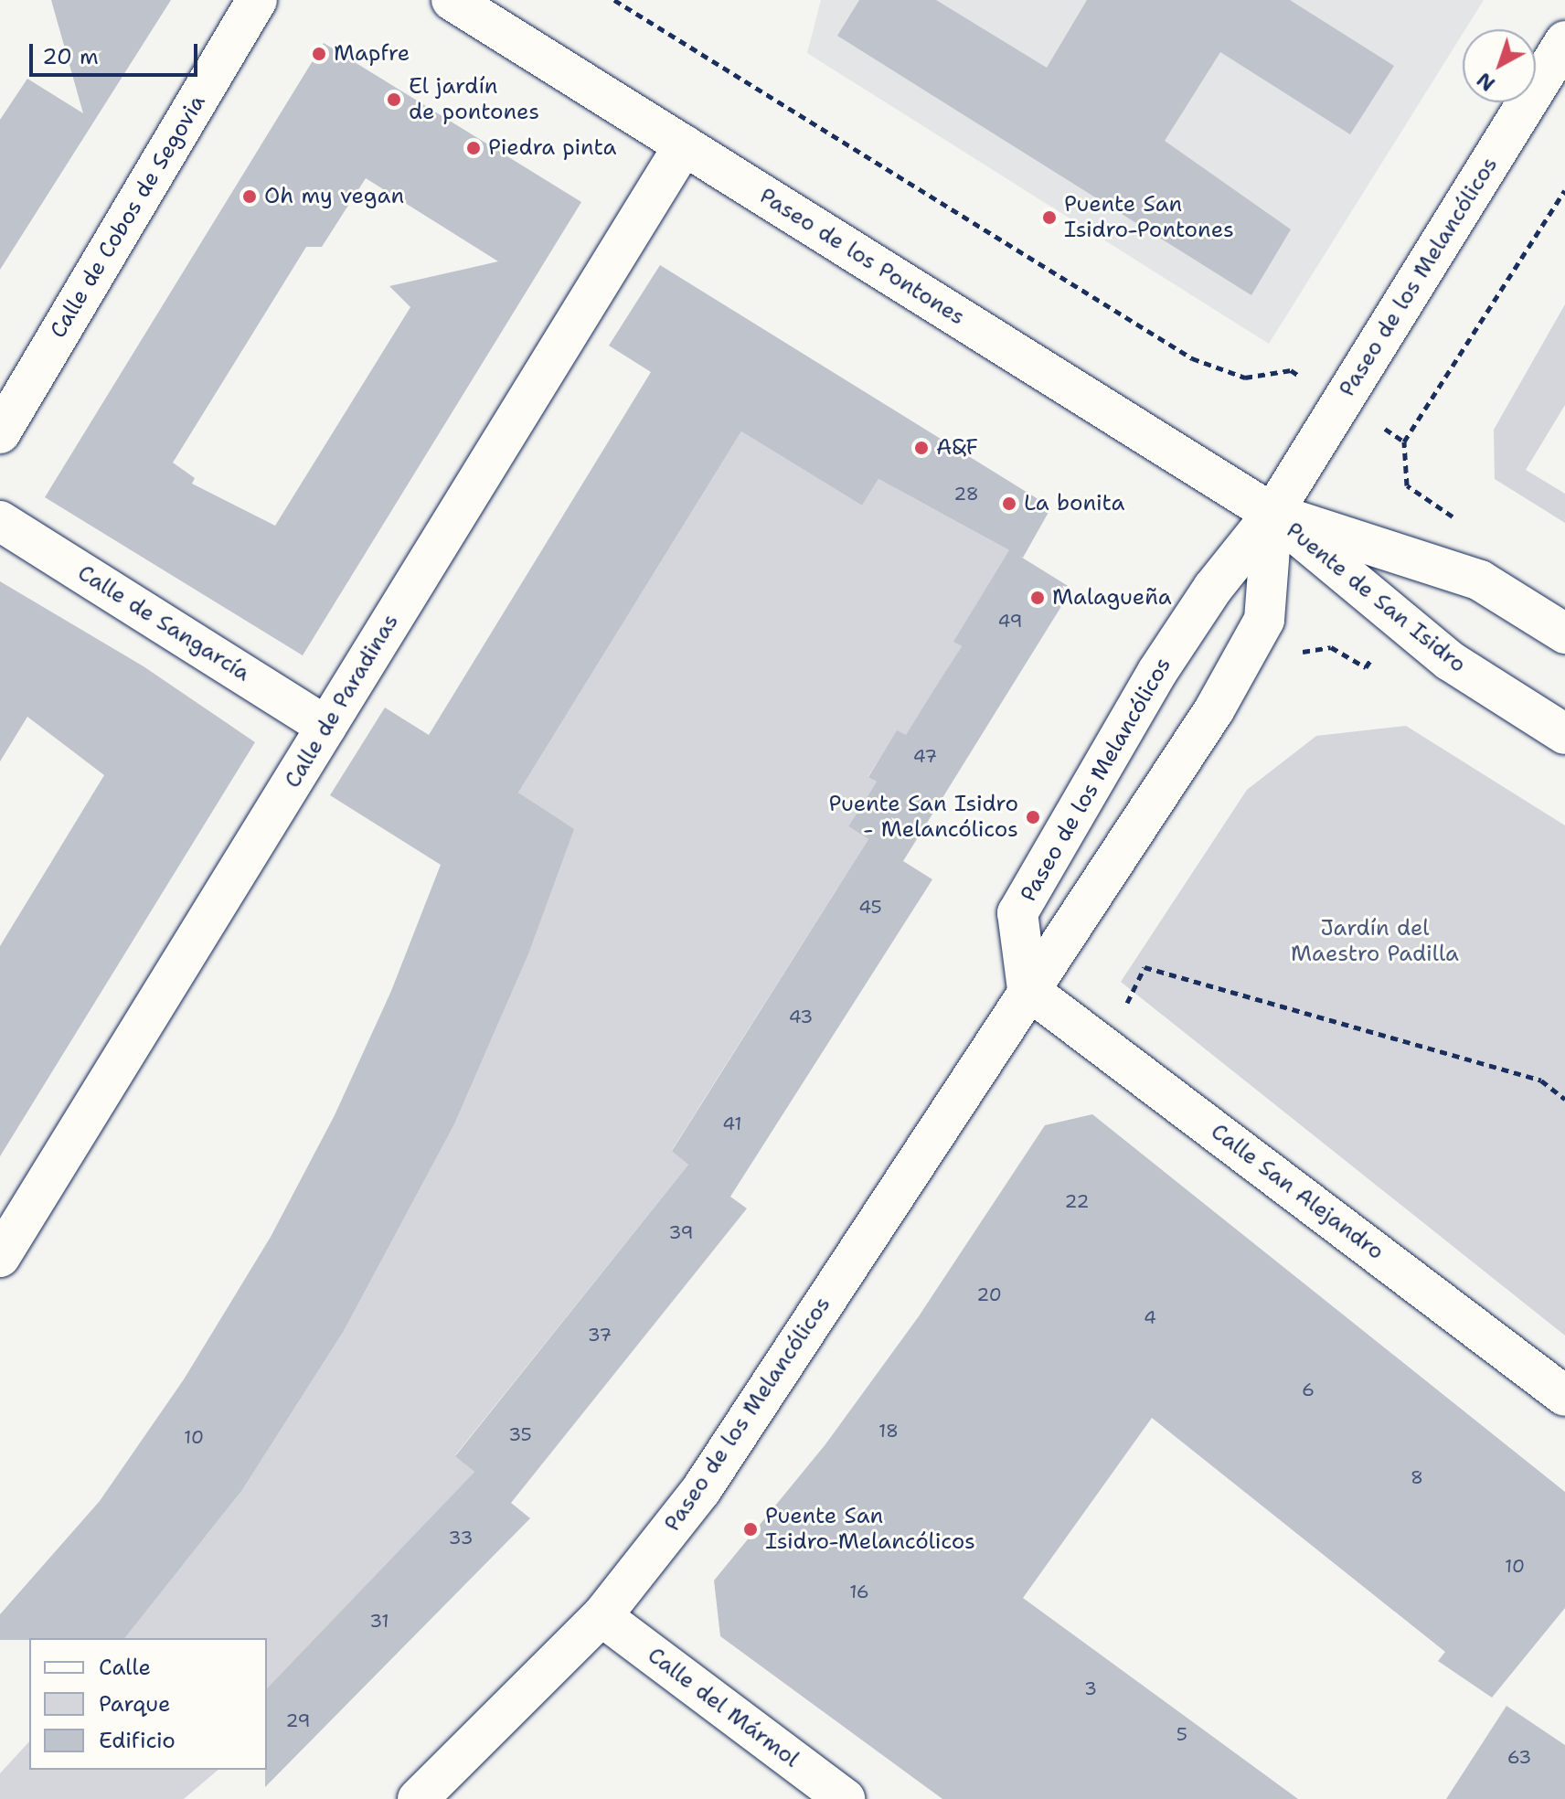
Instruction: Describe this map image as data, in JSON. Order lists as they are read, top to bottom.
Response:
{
  "streets": {
    "street": [
      "Calle de Cobos de Segovia",
      "Paseo de los Pontones",
      "Paseo de los Melancólicos",
      "Puente de San Isidro",
      "Calle de Sangarcía",
      "Calle de Paradinas",
      "Calle San Alejandro",
      "Calle del Mármol"
    ]
  },
  "crossings": [
    ["Paseo de los Pontones", "Paseo de los Melancólicos"],
    ["Paseo de los Pontones", "Puente de San Isidro"],
    ["Paseo de los Pontones", "Calle de Paradinas"],
    ["Paseo de los Melancólicos", "Puente de San Isidro"],
    ["Paseo de los Melancólicos", "Calle San Alejandro"],
    ["Paseo de los Melancólicos", "Calle del Mármol"],
    ["Calle de Sangarcía", "Calle de Paradinas"]
  ],
  "parks": ["Jardín del Maestro Padilla"],
  "places": [
    "Mapfre",
    "El jardín de pontones",
    "Piedra pinta",
    "Oh my vegan",
    "Puente San Isidro-Pontones",
    "A&F",
    "La bonita",
    "Malagueña",
    "Puente San Isidro - Melancólicos",
    "Puente San Isidro-Melancólicos"
  ],
  "house_numbers": [
    "28",
    "49",
    "47",
    "45",
    "43",
    "41",
    "22",
    "39",
    "20",
    "4",
    "37",
    "6",
    "18",
    "35",
    "10",
    "8",
    "33",
    "10",
    "16",
    "31",
    "3",
    "29",
    "5",
    "63"
  ],
  "legend": ["Calle", "Parque", "Edificio"],
  "scale_bar": "20 m",
  "north": "bottom left"
}
